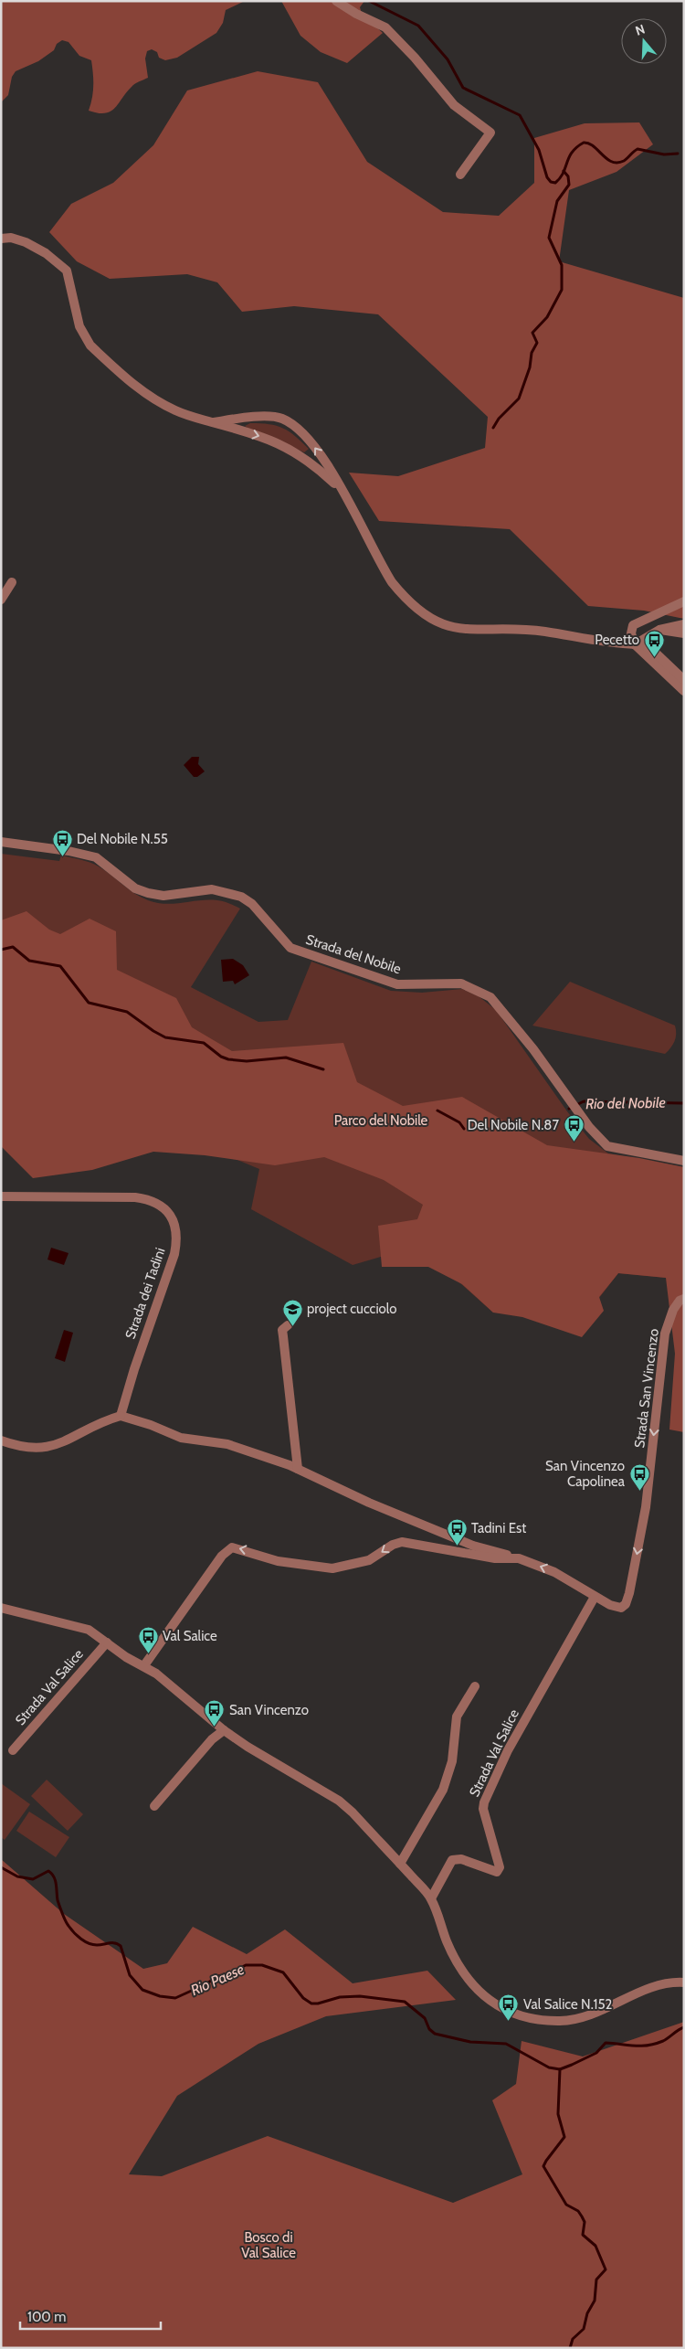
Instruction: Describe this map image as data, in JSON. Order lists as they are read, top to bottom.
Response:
{
  "streets": {
    "street": [
      "Strada del Nobile",
      "Strada dei Tadini",
      "Strada San Vincenzo",
      "Strada Val Salice"
    ]
  },
  "crossings": [
    ["Strada San Vincenzo", "Strada Val Salice"]
  ],
  "water": ["Rio del Nobile", "Rio Paese"],
  "parks": ["Parco del Nobile", "Bosco di Val Salice"],
  "places": {
    "bus stop": [
      "Pecetto",
      "Del Nobile N.55",
      "Del Nobile N.87",
      "San Vincenzo Capolinea",
      "Tadini Est",
      "Val Salice",
      "San Vincenzo",
      "Val Salice N.152"
    ],
    "school or university": ["project cucciolo"]
  },
  "scale_bar": "100 m",
  "north": "top"
}
